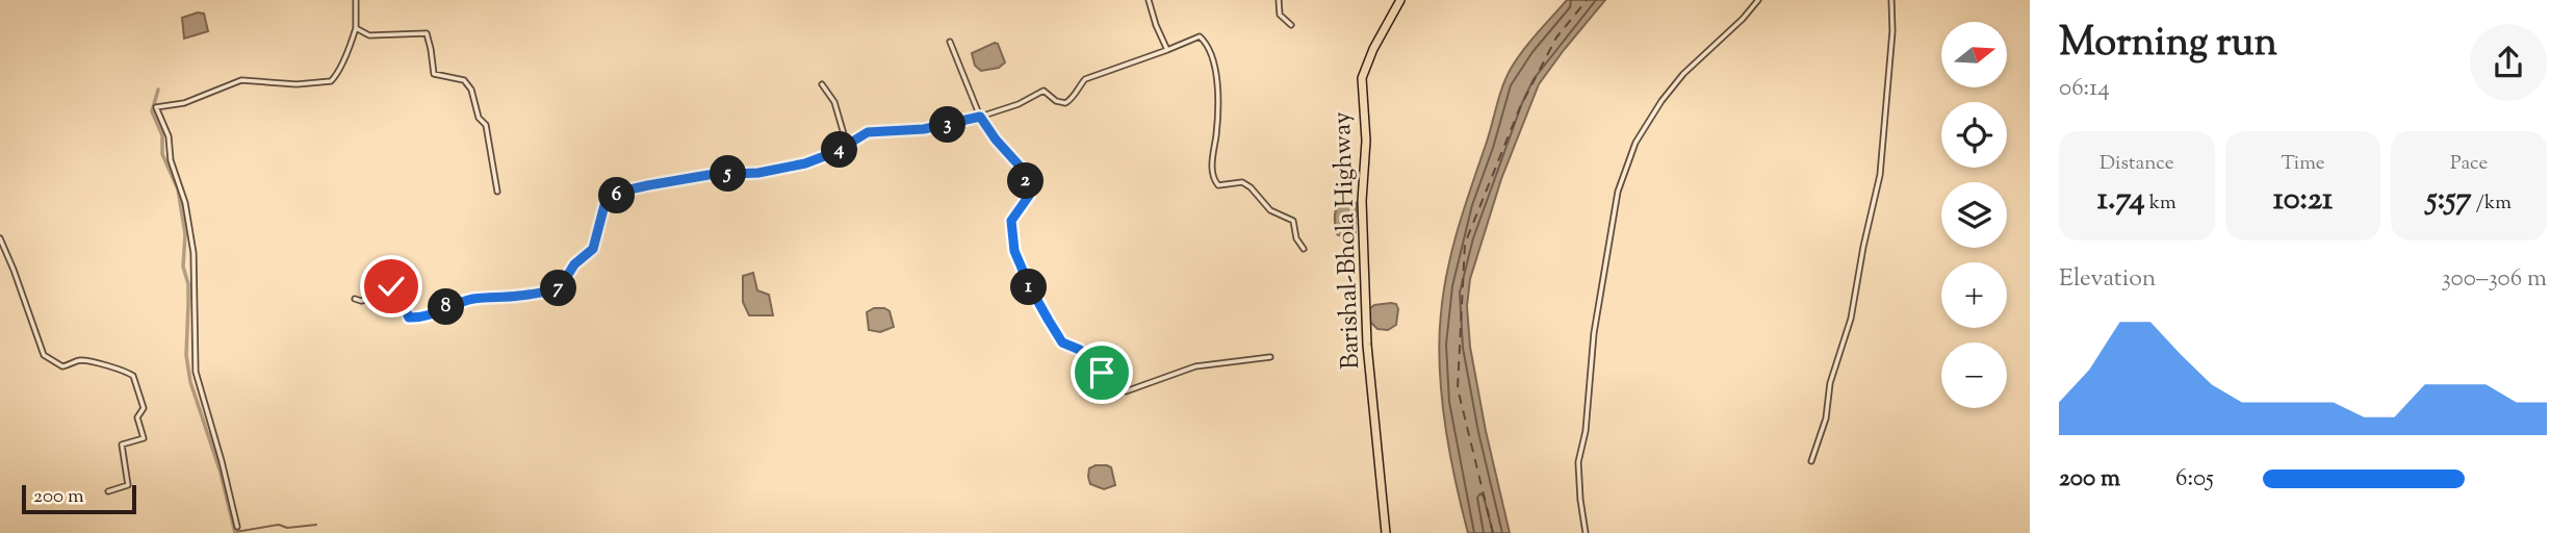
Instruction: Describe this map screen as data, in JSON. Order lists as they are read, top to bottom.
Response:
{
  "streets": {
    "highway": ["Barishal-Bhola Highway"]
  },
  "scale_bar": "200 m",
  "north": "right",
  "page": {
    "heading": ["Morning run", "06:14"],
    "map_buttons": ["+", "−"],
    "pins": [
      "3",
      "4",
      "5",
      "2",
      "6",
      "1",
      "7",
      "8"
    ],
    "stats": [
      ["Distance", "1.74 km"],
      ["Time", "10:21"],
      ["Pace", "5:57 /km"]
    ],
    "chart": ["Elevation", "300–306 m"],
    "list": [
      {
        "name": "200 m",
        "note": "6:05"
      }
    ],
    "scale": "200 m"
  }
}
